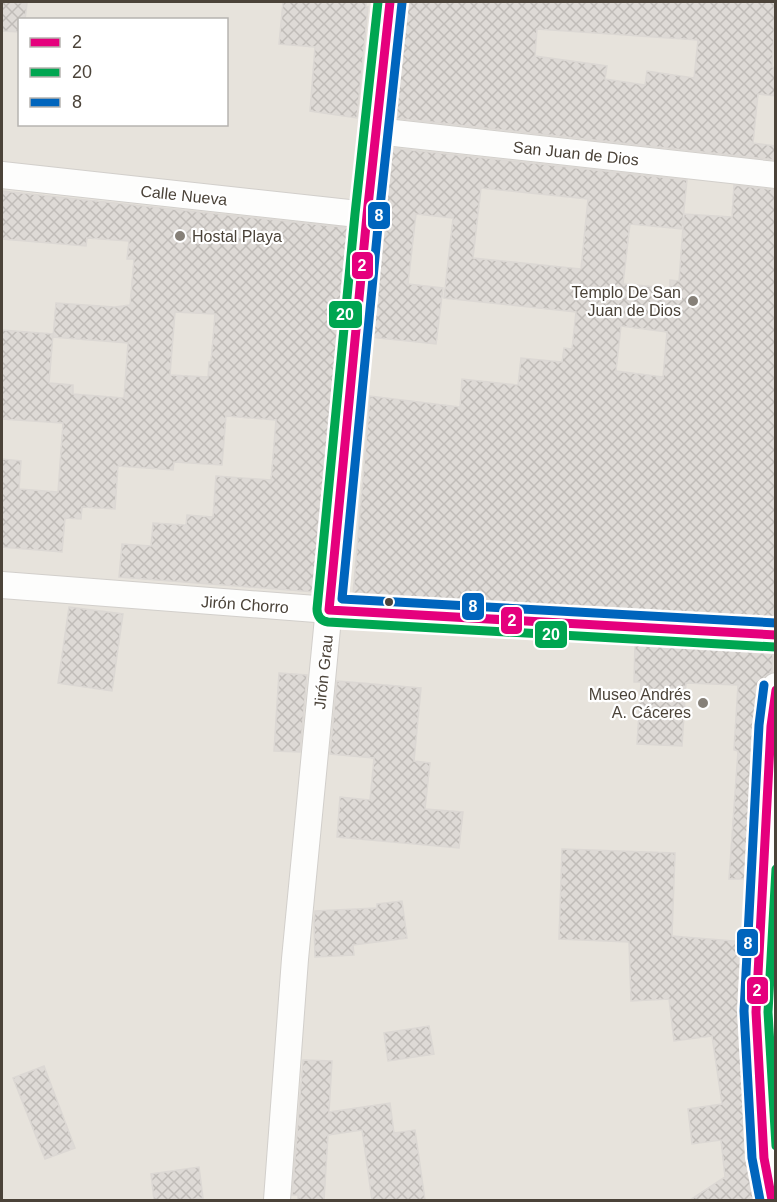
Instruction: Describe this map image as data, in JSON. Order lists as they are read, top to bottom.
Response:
{
  "streets": {
    "street": [
      "San Juan de Dios",
      "Calle Nueva",
      "Jirón Chorro",
      "Jirón Grau"
    ]
  },
  "crossings": [
    ["San Juan de Dios", "Jirón Grau"],
    ["Calle Nueva", "Jirón Grau"],
    ["Jirón Chorro", "Jirón Grau"]
  ],
  "places": ["Hostal Playa", "Templo De San Juan de Dios", "Museo Andrés A. Cáceres"],
  "lines": ["transit line 2", "transit line 20", "transit line 8"],
  "legend": ["2", "20", "8"]
}
